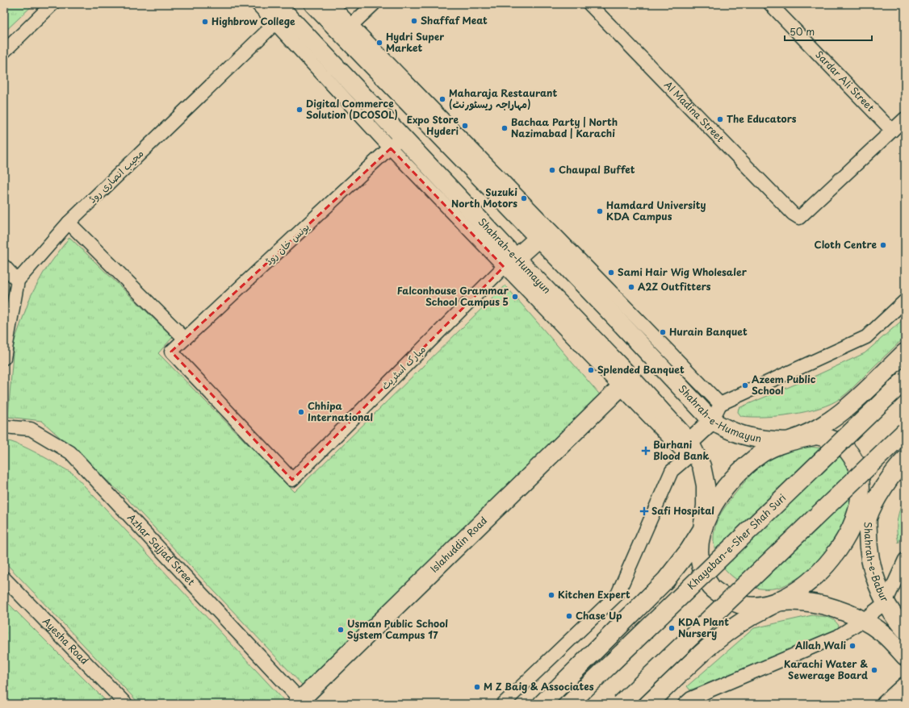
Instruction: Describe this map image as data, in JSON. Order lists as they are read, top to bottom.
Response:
{
  "streets": {
    "main road": [
      "Shahrah-e-Humayun",
      "Khayaban-e-Sher Shah Suri",
      "Islahuddin Road",
      "Shahrah-e-Babur"
    ],
    "street": [
      "Sardar Ali Street",
      "Al Madina Street",
      "مجیب انصاری روڈ",
      "یونس خان روڈ",
      "مبارک اسٹریٹ",
      "Azhar Sajjad Street",
      "Ayesha Road"
    ]
  },
  "crossings": [
    ["Sardar Ali Street", "Al Madina Street"],
    ["مجیب انصاری روڈ", "Shahrah-e-Humayun"],
    ["یونس خان روڈ", "Shahrah-e-Humayun"],
    ["یونس خان روڈ", "مبارک اسٹریٹ"],
    ["Shahrah-e-Humayun", "مبارک اسٹریٹ"],
    ["Shahrah-e-Humayun", "Islahuddin Road"],
    ["Islahuddin Road", "Azhar Sajjad Street"]
  ],
  "places": {
    "other": [
      "Shaffaf Meat",
      "Highbrow College",
      "Hydri Super Market",
      "Maharaja Restaurant (مہاراجہ ریسٹورنٹ)",
      "Digital Commerce Solution (DCOSOL)",
      "The Educators",
      "Expo Store Hyderi",
      "Bachaa Party | North Nazimabad | Karachi",
      "Chaupal Buffet",
      "Suzuki North Motors",
      "Hamdard University KDA Campus",
      "Cloth Centre",
      "Sami Hair Wig Wholesaler",
      "A2Z Outfitters",
      "Falconhouse Grammar School Campus 5",
      "Hurain Banquet",
      "Splended Banquet",
      "Azeem Public School",
      "Chhipa International",
      "Kitchen Expert",
      "Chase Up",
      "KDA Plant Nursery",
      "Usman Public School System Campus 17",
      "Allah Wali",
      "Karachi Water & Sewerage Board",
      "M Z Baig & Associates"
    ],
    "health": ["Burhani Blood Bank", "Safi Hospital"]
  },
  "scale_bar": "50 m"
}
